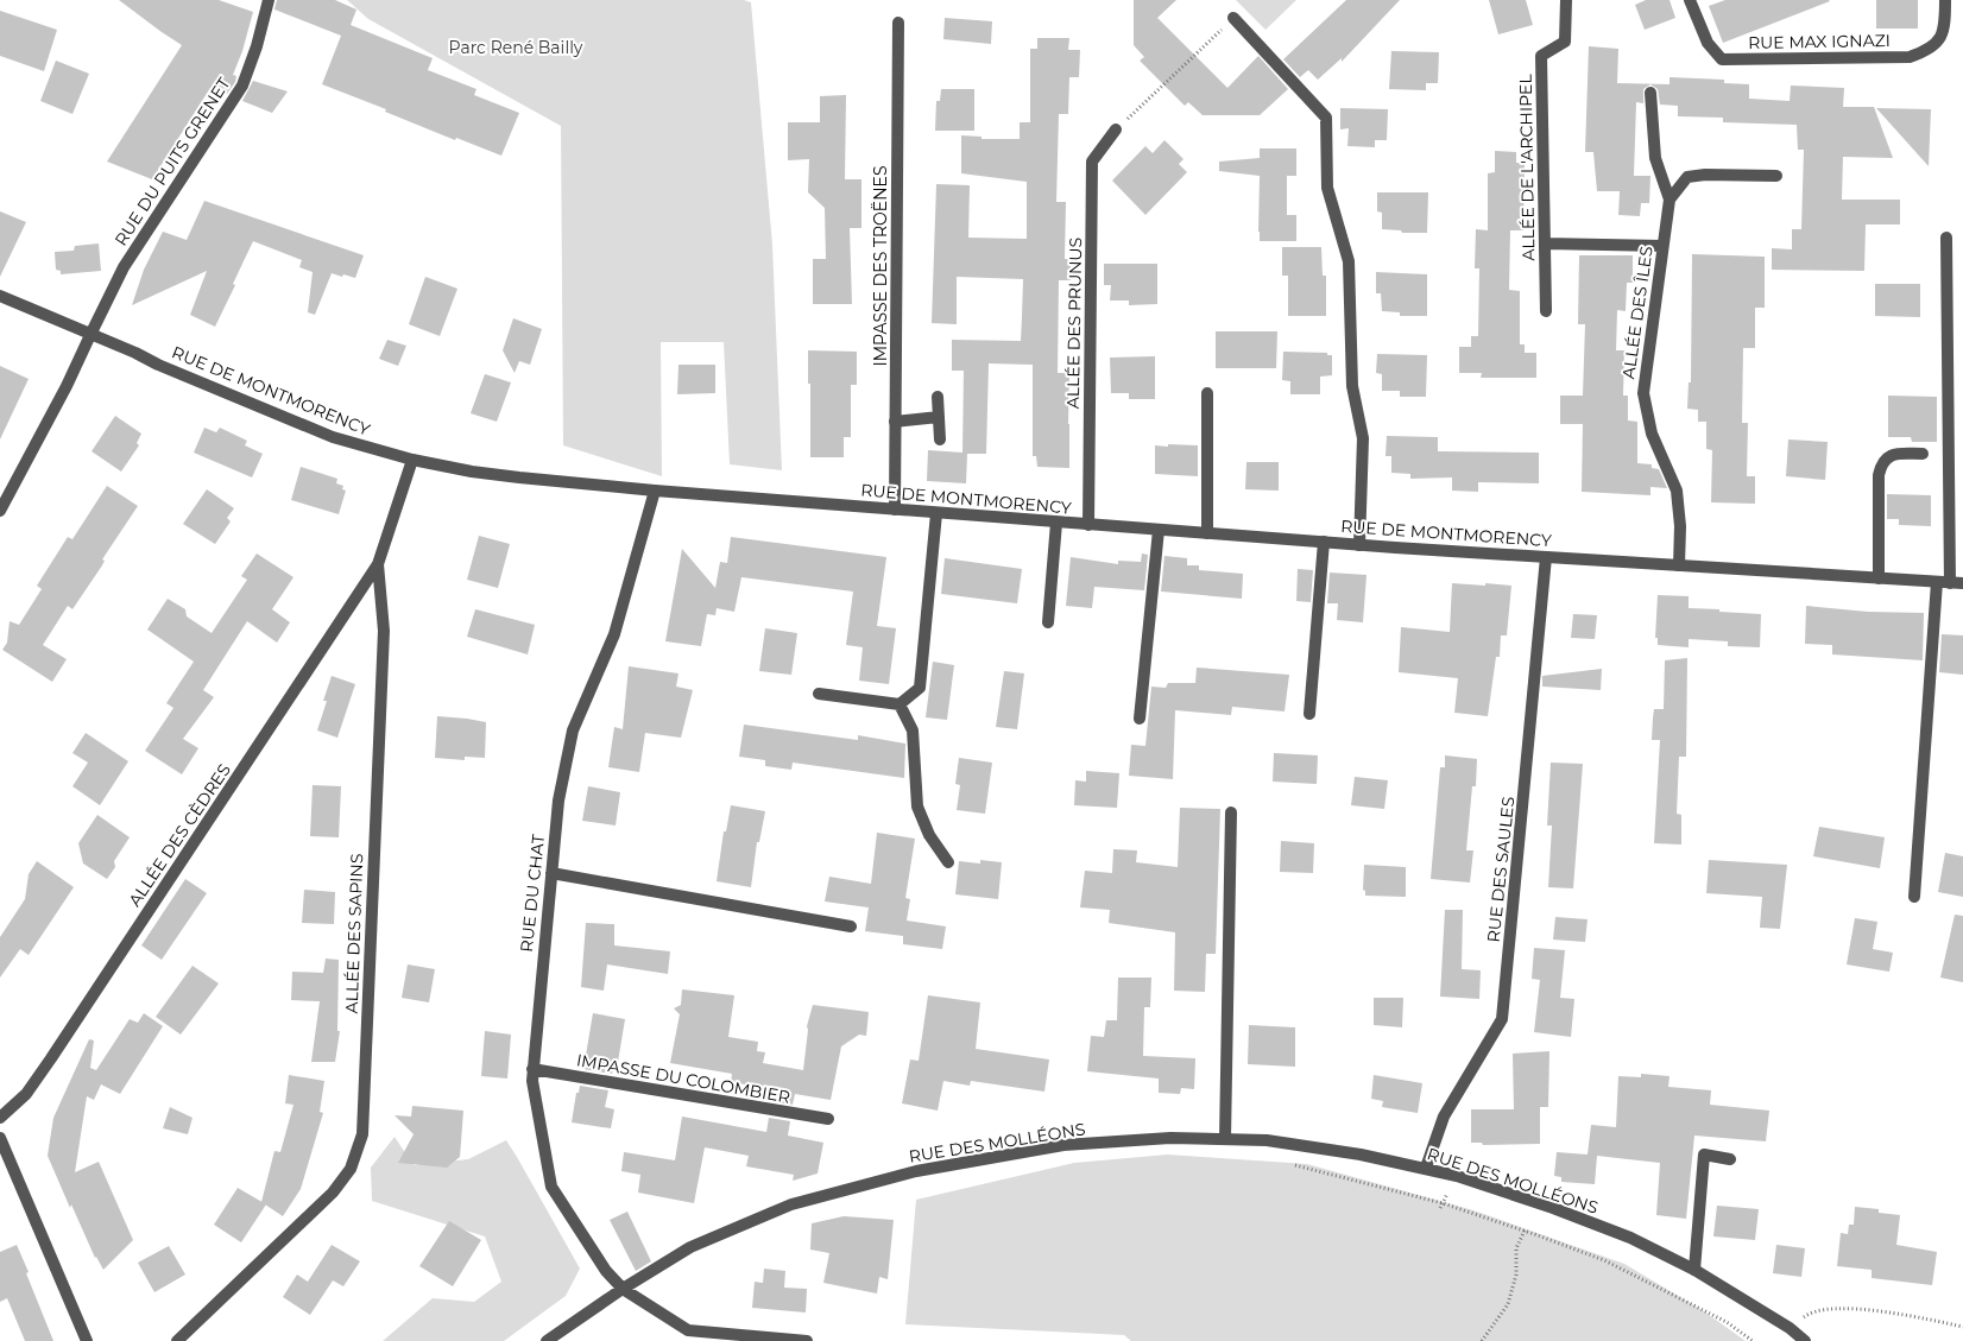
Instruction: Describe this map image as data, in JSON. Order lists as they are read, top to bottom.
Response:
{
  "streets": {
    "street": [
      "RUE MAX IGNAZI",
      "RUE DU PUITS GRENET",
      "ALLÉE DE L'ARCHIPEL",
      "IMPASSE DES TROËNES",
      "ALLÉE DES ÎLES",
      "ALLÉE DES PRUNUS",
      "RUE DE MONTMORENCY",
      "ALLÉE DES CÈDRES",
      "RUE DES SAULES",
      "RUE DU CHAT",
      "ALLÉE DES SAPINS",
      "IMPASSE DU COLOMBIER",
      "RUE DES MOLLÉONS"
    ]
  },
  "crossings": [
    ["RUE DU PUITS GRENET", "RUE DE MONTMORENCY"],
    ["IMPASSE DES TROËNES", "RUE DE MONTMORENCY"],
    ["ALLÉE DES ÎLES", "RUE DE MONTMORENCY"],
    ["ALLÉE DES PRUNUS", "RUE DE MONTMORENCY"],
    ["RUE DE MONTMORENCY", "RUE DES SAULES"],
    ["RUE DE MONTMORENCY", "RUE DU CHAT"],
    ["RUE DE MONTMORENCY", "ALLÉE DES SAPINS"],
    ["ALLÉE DES CÈDRES", "ALLÉE DES SAPINS"],
    ["RUE DES SAULES", "RUE DES MOLLÉONS"],
    ["RUE DU CHAT", "IMPASSE DU COLOMBIER"],
    ["RUE DU CHAT", "RUE DES MOLLÉONS"]
  ],
  "parks": ["Parc René Bailly"]
}
